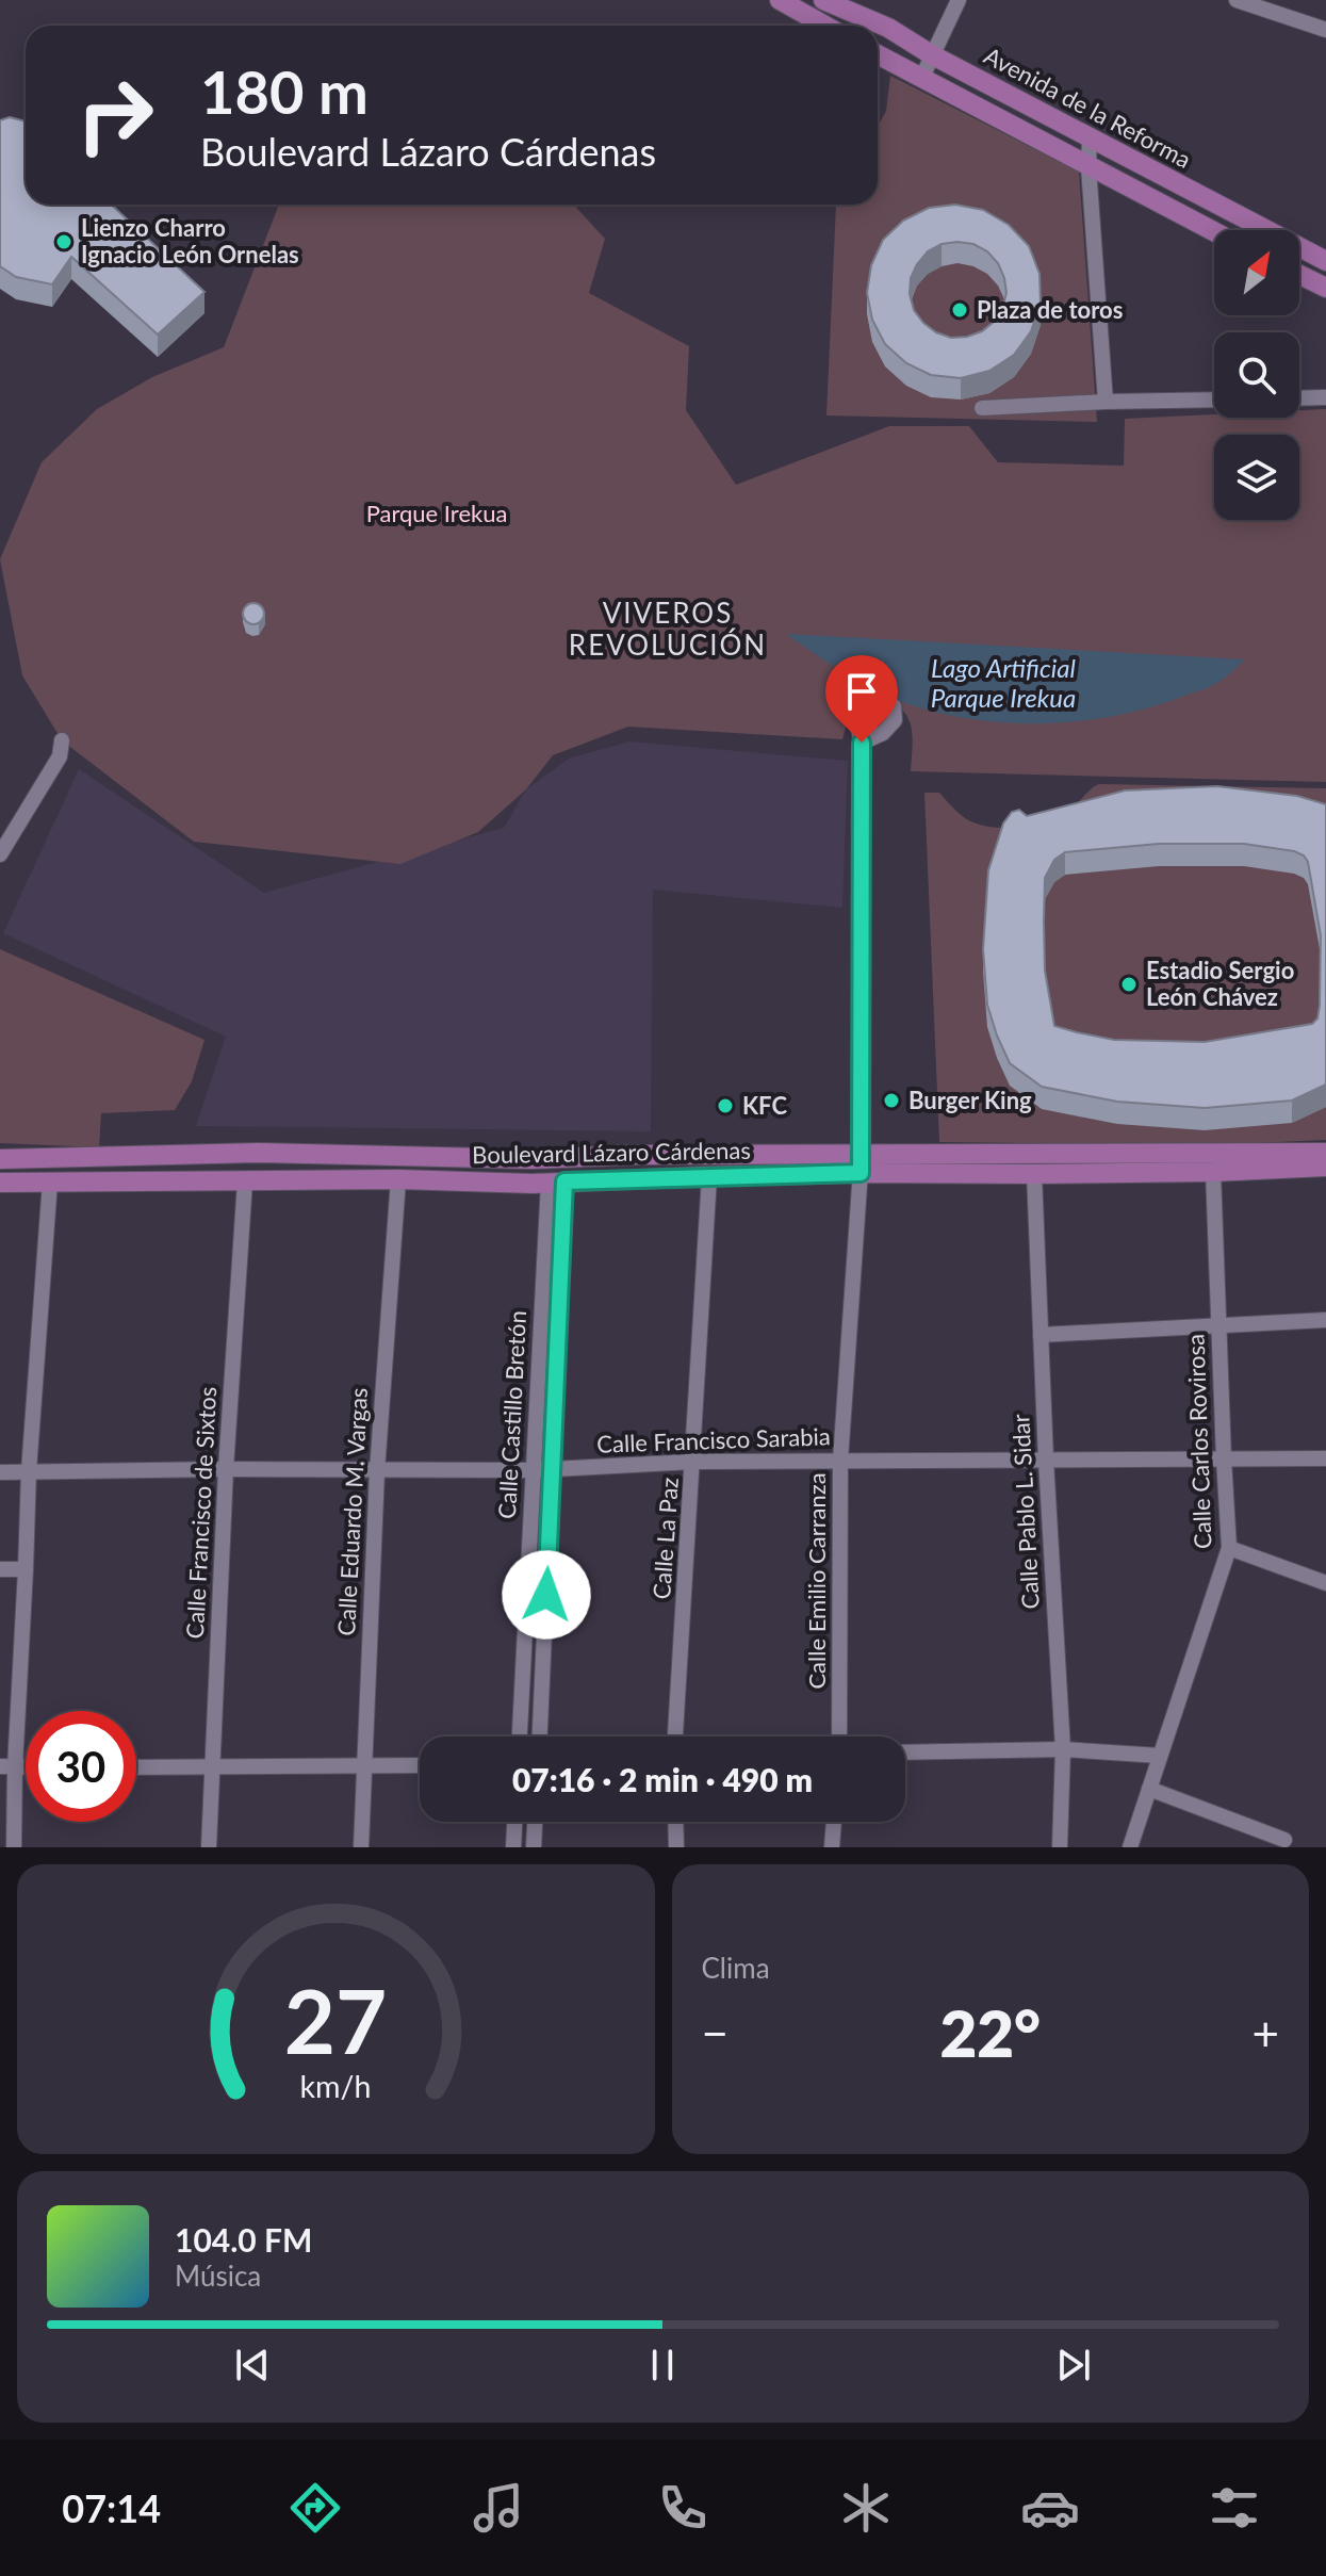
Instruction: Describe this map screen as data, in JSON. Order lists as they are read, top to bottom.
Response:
{
  "streets": {
    "main road": ["Avenida de la Reforma", "Boulevard Lázaro Cárdenas"],
    "street": [
      "Calle Castillo Bretón",
      "Calle Francisco Sarabia",
      "Calle Carlos Rovirosa",
      "Calle Eduardo M. Vargas",
      "Calle Pablo L. Sidar",
      "Calle Francisco de Sixtos",
      "Calle La Paz",
      "Calle Emilio Carranza"
    ]
  },
  "crossings": [
    ["Boulevard Lázaro Cárdenas", "Calle Castillo Bretón"],
    ["Boulevard Lázaro Cárdenas", "Calle Carlos Rovirosa"],
    ["Boulevard Lázaro Cárdenas", "Calle Eduardo M. Vargas"],
    ["Boulevard Lázaro Cárdenas", "Calle Pablo L. Sidar"],
    ["Boulevard Lázaro Cárdenas", "Calle Francisco de Sixtos"],
    ["Boulevard Lázaro Cárdenas", "Calle La Paz"],
    ["Boulevard Lázaro Cárdenas", "Calle Emilio Carranza"],
    ["Calle Castillo Bretón", "Calle Francisco Sarabia"],
    ["Calle Francisco Sarabia", "Calle Carlos Rovirosa"],
    ["Calle Francisco Sarabia", "Calle Eduardo M. Vargas"],
    ["Calle Francisco Sarabia", "Calle Pablo L. Sidar"],
    ["Calle Francisco Sarabia", "Calle Francisco de Sixtos"],
    ["Calle Francisco Sarabia", "Calle La Paz"],
    ["Calle Francisco Sarabia", "Calle Emilio Carranza"]
  ],
  "districts": ["VIVEROS REVOLUCIÓN"],
  "water": ["Lago Artificial Parque Irekua"],
  "parks": ["Parque Irekua"],
  "places": [
    "Lienzo Charro Ignacio León Ornelas",
    "Plaza de toros",
    "Estadio Sergio León Chávez",
    "Burger King",
    "KFC"
  ],
  "north": "top right",
  "page": {
    "turn": ["180 m", "Boulevard Lázaro Cárdenas"],
    "limit": "30",
    "trip": "07:16 · 2 min · 490 m",
    "tile": "Clima",
    "heat": ["−", "22°", "+"],
    "song": ["104.0 FM", "Música"],
    "tabs": "07:14",
    "gauge": ["27", "km/h"]
  }
}
